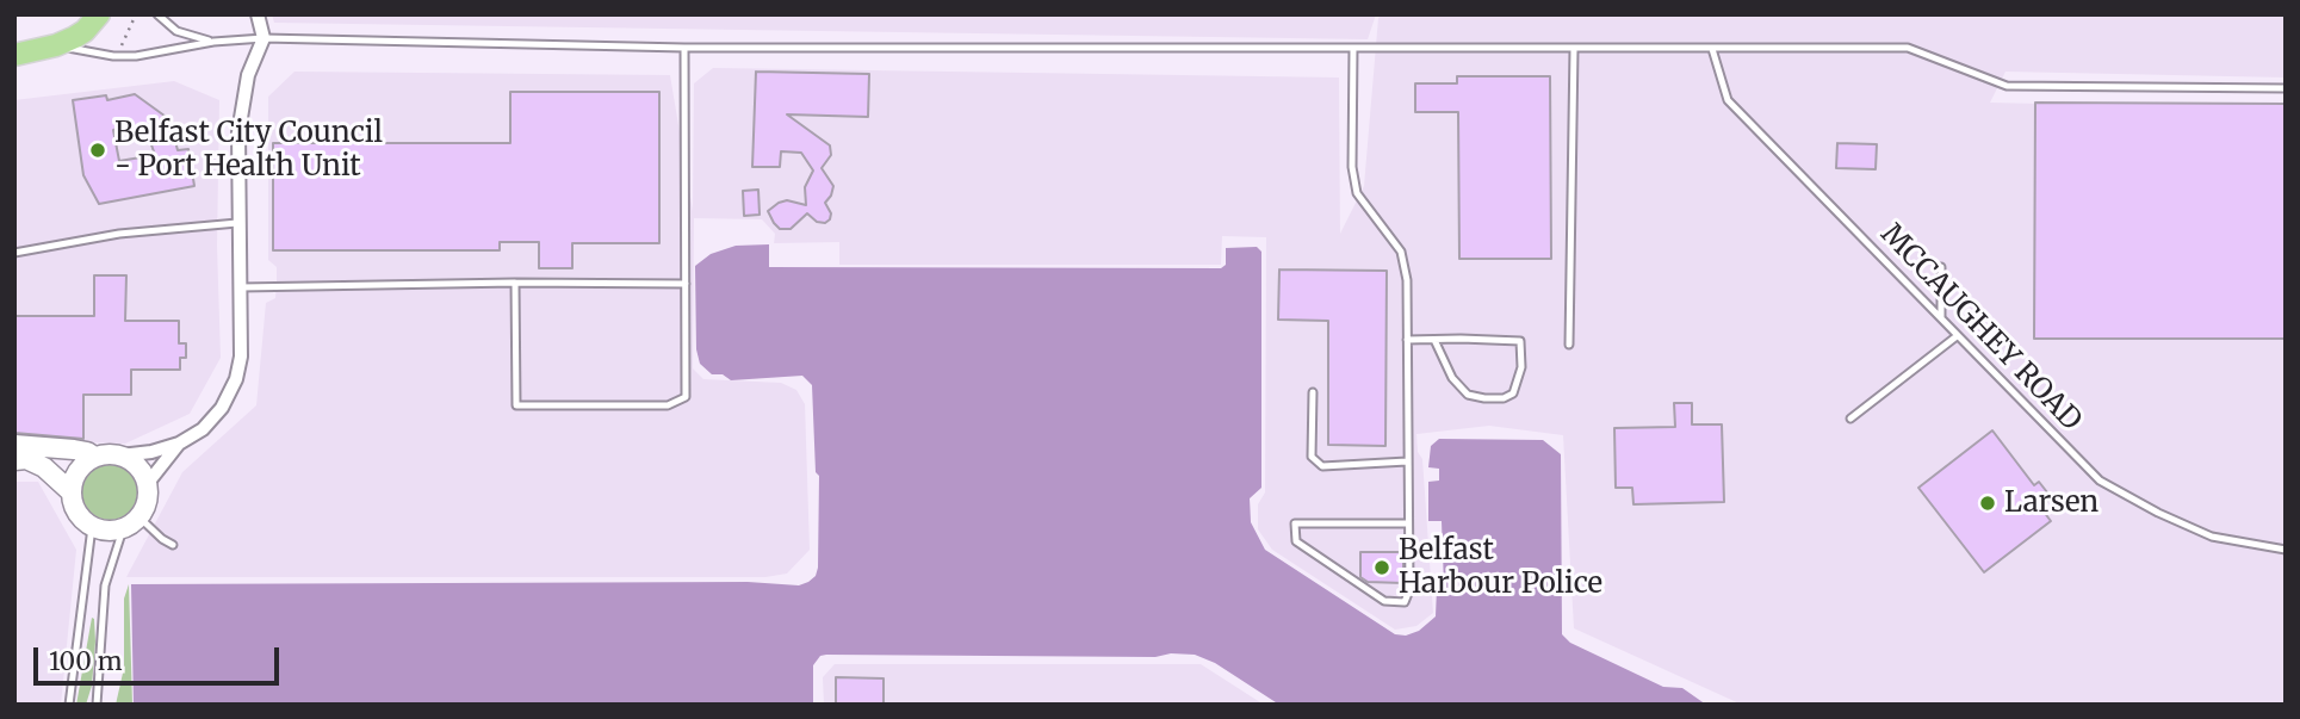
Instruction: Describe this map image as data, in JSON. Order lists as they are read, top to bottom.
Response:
{
  "streets": {
    "lane": ["MCCAUGHEY ROAD"]
  },
  "places": ["Belfast City Council - Port Health Unit", "Larsen", "Belfast Harbour Police"],
  "scale_bar": "100 m"
}
